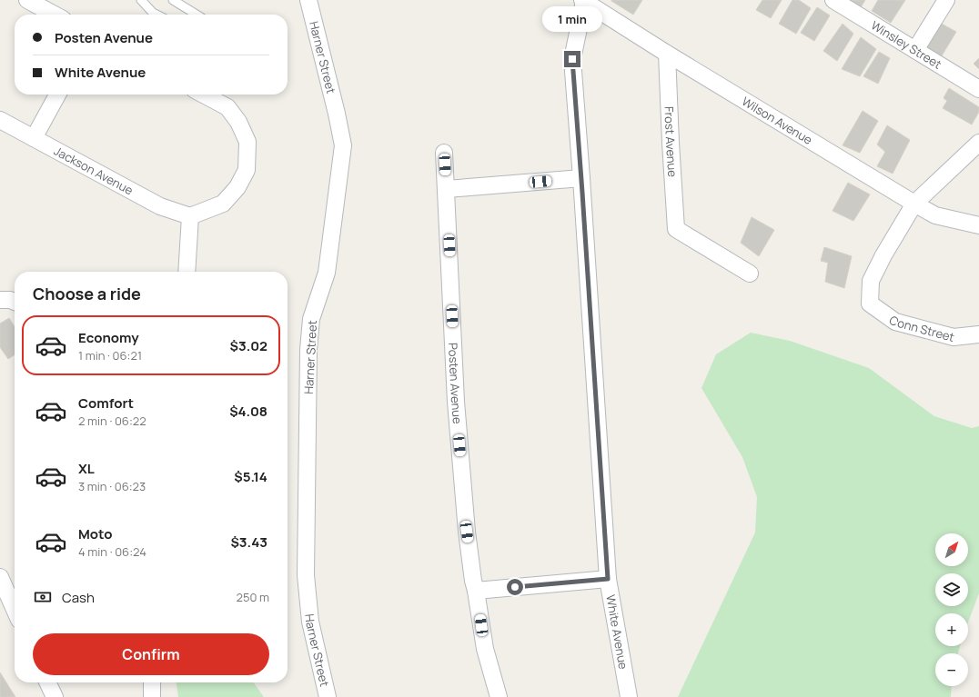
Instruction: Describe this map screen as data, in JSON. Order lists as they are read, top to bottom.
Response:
{
  "streets": {
    "street": [
      "Winsley Street",
      "Harner Street",
      "Wilson Avenue",
      "Frost Avenue",
      "Jackson Avenue",
      "Conn Street",
      "Posten Avenue",
      "White Avenue"
    ]
  },
  "crossings": [
    ["Wilson Avenue", "Frost Avenue"],
    ["Wilson Avenue", "Conn Street"],
    ["Wilson Avenue", "White Avenue"]
  ],
  "north": "top right",
  "page": {
    "bubble": "1 min",
    "banner": ["Posten Avenue", "White Avenue"],
    "heading": "Choose a ride",
    "list": [
      {
        "name": "Economy",
        "note": "1 min · 06:21",
        "value": "$3.02"
      },
      {
        "name": "Comfort",
        "note": "2 min · 06:22",
        "value": "$4.08"
      },
      {
        "name": "XL",
        "note": "3 min · 06:23",
        "value": "$5.14"
      },
      {
        "name": "Moto",
        "note": "4 min · 06:24",
        "value": "$3.43"
      }
    ],
    "map_buttons": ["+", "−"],
    "pay": ["Cash", "250 m"],
    "buttons": "Confirm"
  }
}
